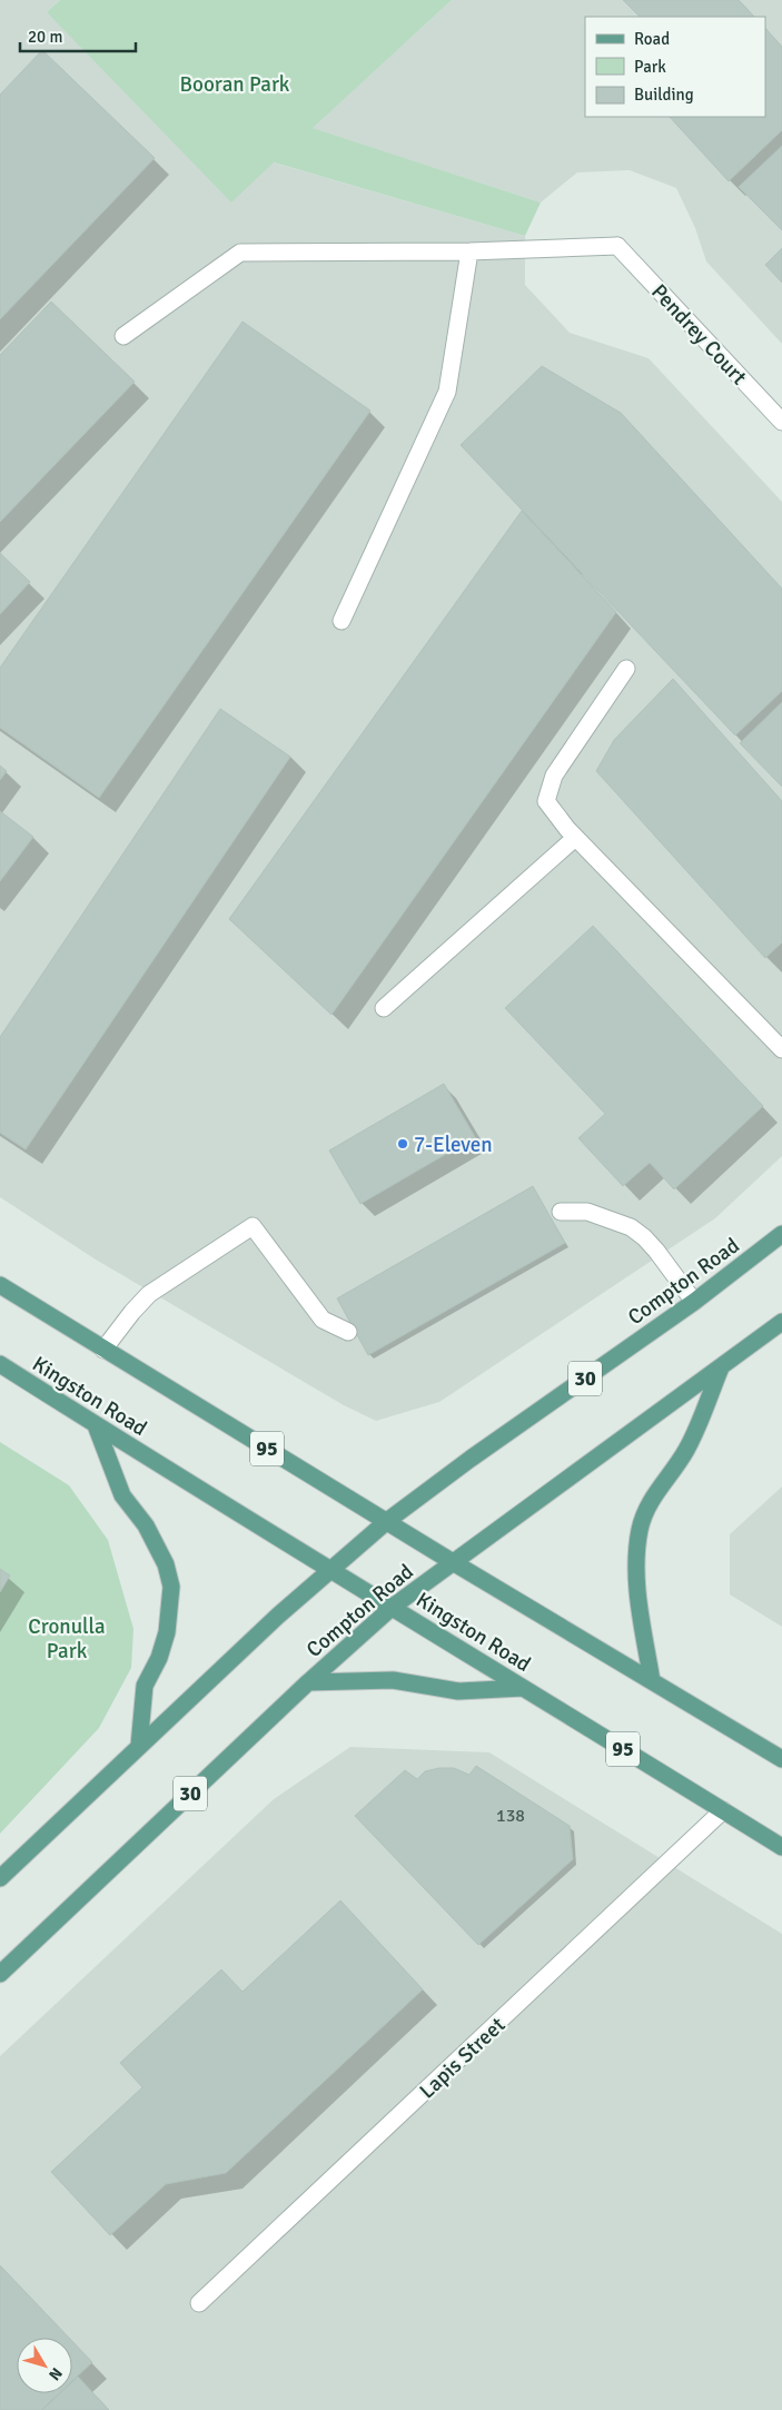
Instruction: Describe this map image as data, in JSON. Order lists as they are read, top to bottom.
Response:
{
  "streets": {
    "main road": [
      "Compton Road",
      "30",
      "Kingston Road",
      "95"
    ],
    "street": ["Pendrey Court", "Lapis Street"]
  },
  "crossings": [
    ["Compton Road", "Kingston Road"],
    ["Compton Road", "95"],
    ["Kingston Road", "Lapis Street"]
  ],
  "parks": ["Booran Park", "Cronulla Park"],
  "places": ["7-Eleven"],
  "house_numbers": ["138"],
  "legend": ["Road", "Park", "Building"],
  "scale_bar": "20 m",
  "north": "bottom right"
}
